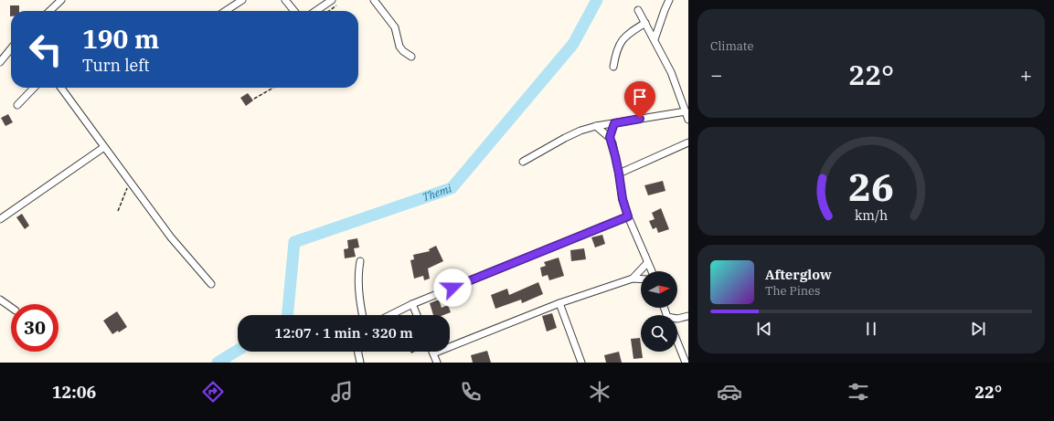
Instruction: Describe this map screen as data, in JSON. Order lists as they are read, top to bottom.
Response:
{
  "water": ["Themi"],
  "north": "right",
  "page": {
    "tile": "Climate",
    "turn": ["190 m", "Turn left"],
    "heat": ["−", "22°", "+"],
    "song": ["Afterglow", "The Pines"],
    "limit": "30",
    "trip": "12:07 · 1 min · 320 m",
    "tabs": ["12:06", "22°"],
    "gauge": ["26", "km/h"]
  }
}
